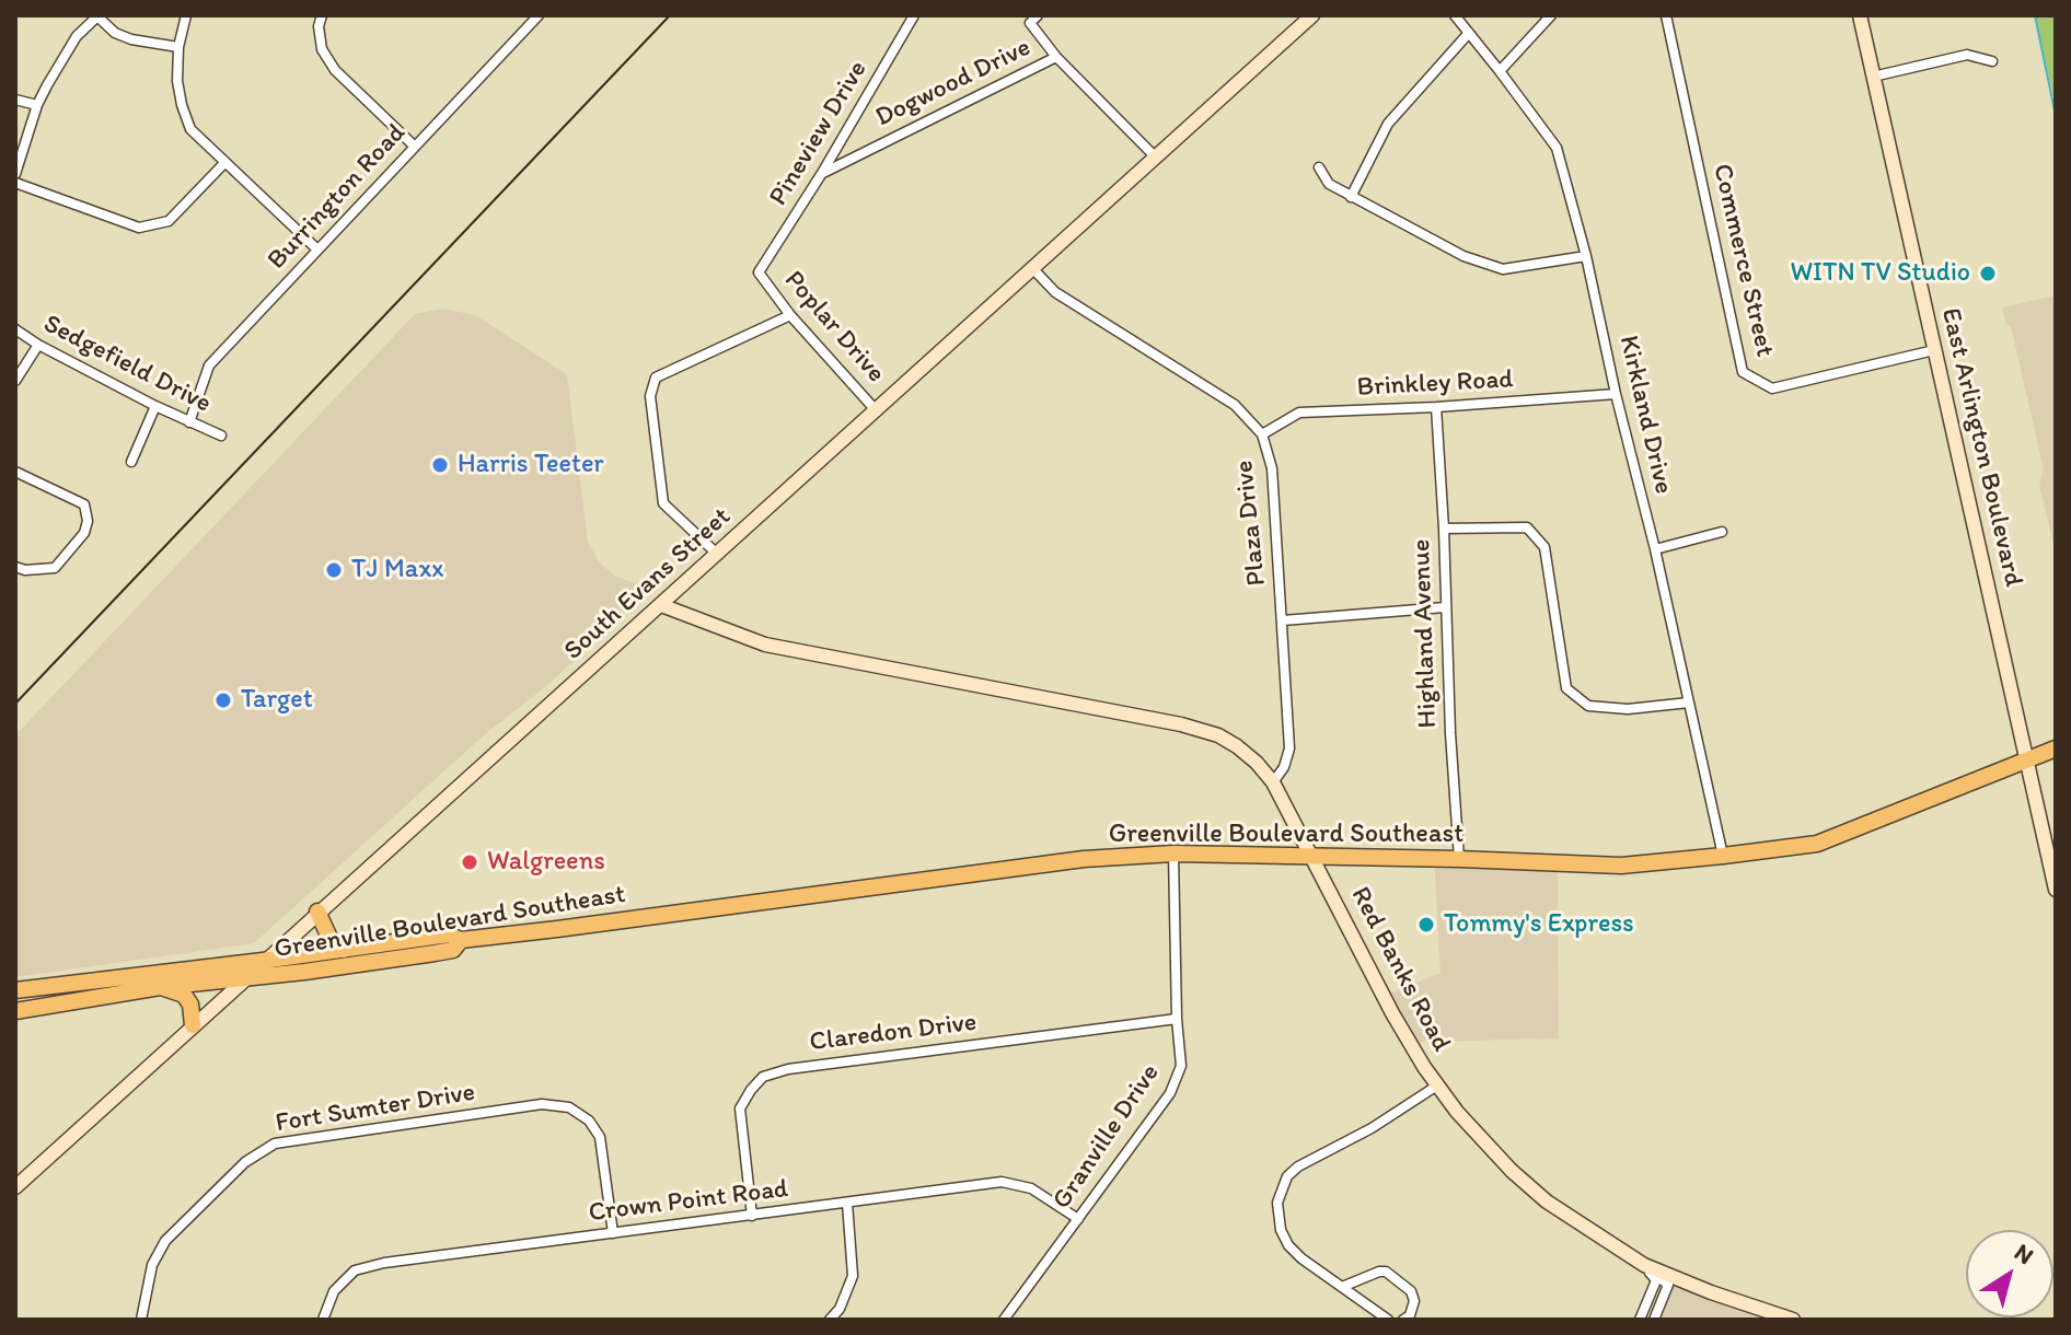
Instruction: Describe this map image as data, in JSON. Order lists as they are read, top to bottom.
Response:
{
  "streets": {
    "highway": ["Greenville Boulevard Southeast"],
    "main road": ["East Arlington Boulevard", "South Evans Street", "Red Banks Road"],
    "street": [
      "Dogwood Drive",
      "Pineview Drive",
      "Burrington Road",
      "Commerce Street",
      "Poplar Drive",
      "Sedgefield Drive",
      "Brinkley Road",
      "Kirkland Drive",
      "Plaza Drive",
      "Highland Avenue",
      "Claredon Drive",
      "Fort Sumter Drive",
      "Granville Drive",
      "Crown Point Road"
    ]
  },
  "crossings": [
    ["Dogwood Drive", "Pineview Drive"],
    ["Pineview Drive", "Poplar Drive"],
    ["Burrington Road", "Sedgefield Drive"],
    ["Commerce Street", "East Arlington Boulevard"],
    ["Poplar Drive", "South Evans Street"],
    ["Brinkley Road", "Kirkland Drive"],
    ["Brinkley Road", "Plaza Drive"],
    ["Brinkley Road", "Highland Avenue"],
    ["Kirkland Drive", "Greenville Boulevard Southeast"],
    ["East Arlington Boulevard", "Greenville Boulevard Southeast"],
    ["Plaza Drive", "South Evans Street"],
    ["Plaza Drive", "Red Banks Road"],
    ["South Evans Street", "Greenville Boulevard Southeast"],
    ["South Evans Street", "Red Banks Road"],
    ["Highland Avenue", "Greenville Boulevard Southeast"],
    ["Greenville Boulevard Southeast", "Red Banks Road"],
    ["Greenville Boulevard Southeast", "Granville Drive"],
    ["Claredon Drive", "Granville Drive"],
    ["Claredon Drive", "Crown Point Road"],
    ["Fort Sumter Drive", "Crown Point Road"],
    ["Granville Drive", "Crown Point Road"]
  ],
  "places": [
    "WITN TV Studio",
    "Harris Teeter",
    "TJ Maxx",
    "Target",
    "Walgreens",
    "Tommy's Express"
  ],
  "north": "top right"
}
